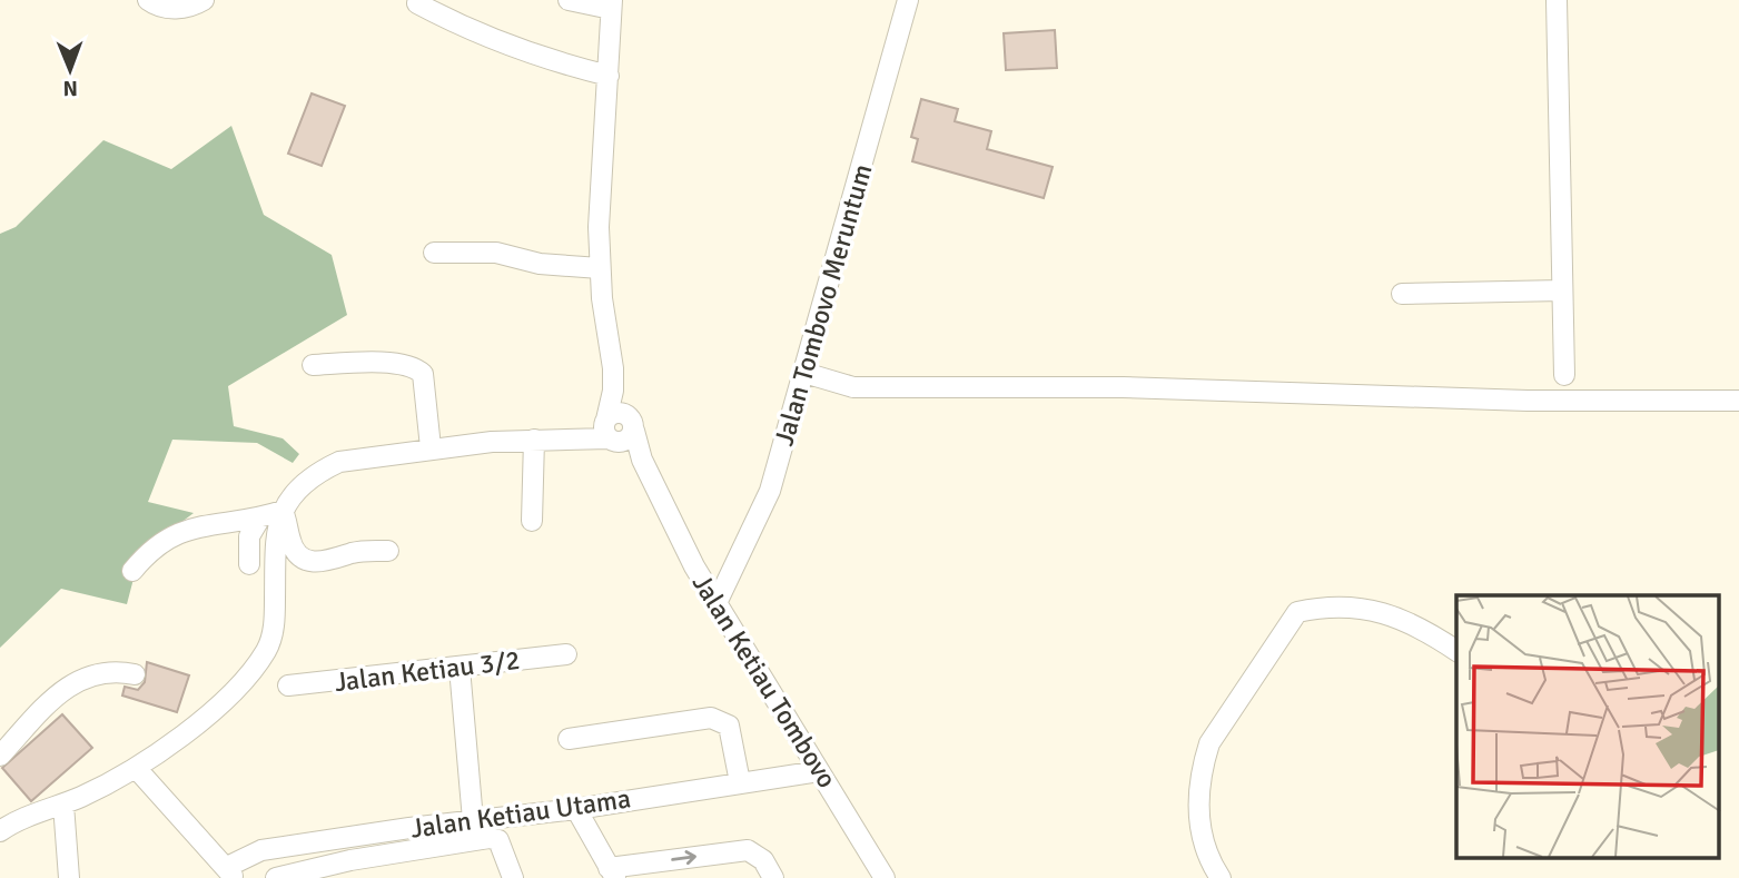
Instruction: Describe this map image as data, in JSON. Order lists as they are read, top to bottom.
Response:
{
  "streets": {
    "street": [
      "Jalan Tombovo Meruntum",
      "Jalan Ketiau 3/2",
      "Jalan Ketiau Tombovo",
      "Jalan Ketiau Utama"
    ]
  },
  "crossings": [
    ["Jalan Tombovo Meruntum", "Jalan Ketiau Tombovo"],
    ["Jalan Ketiau Tombovo", "Jalan Ketiau Utama"]
  ],
  "north": "bottom"
}
